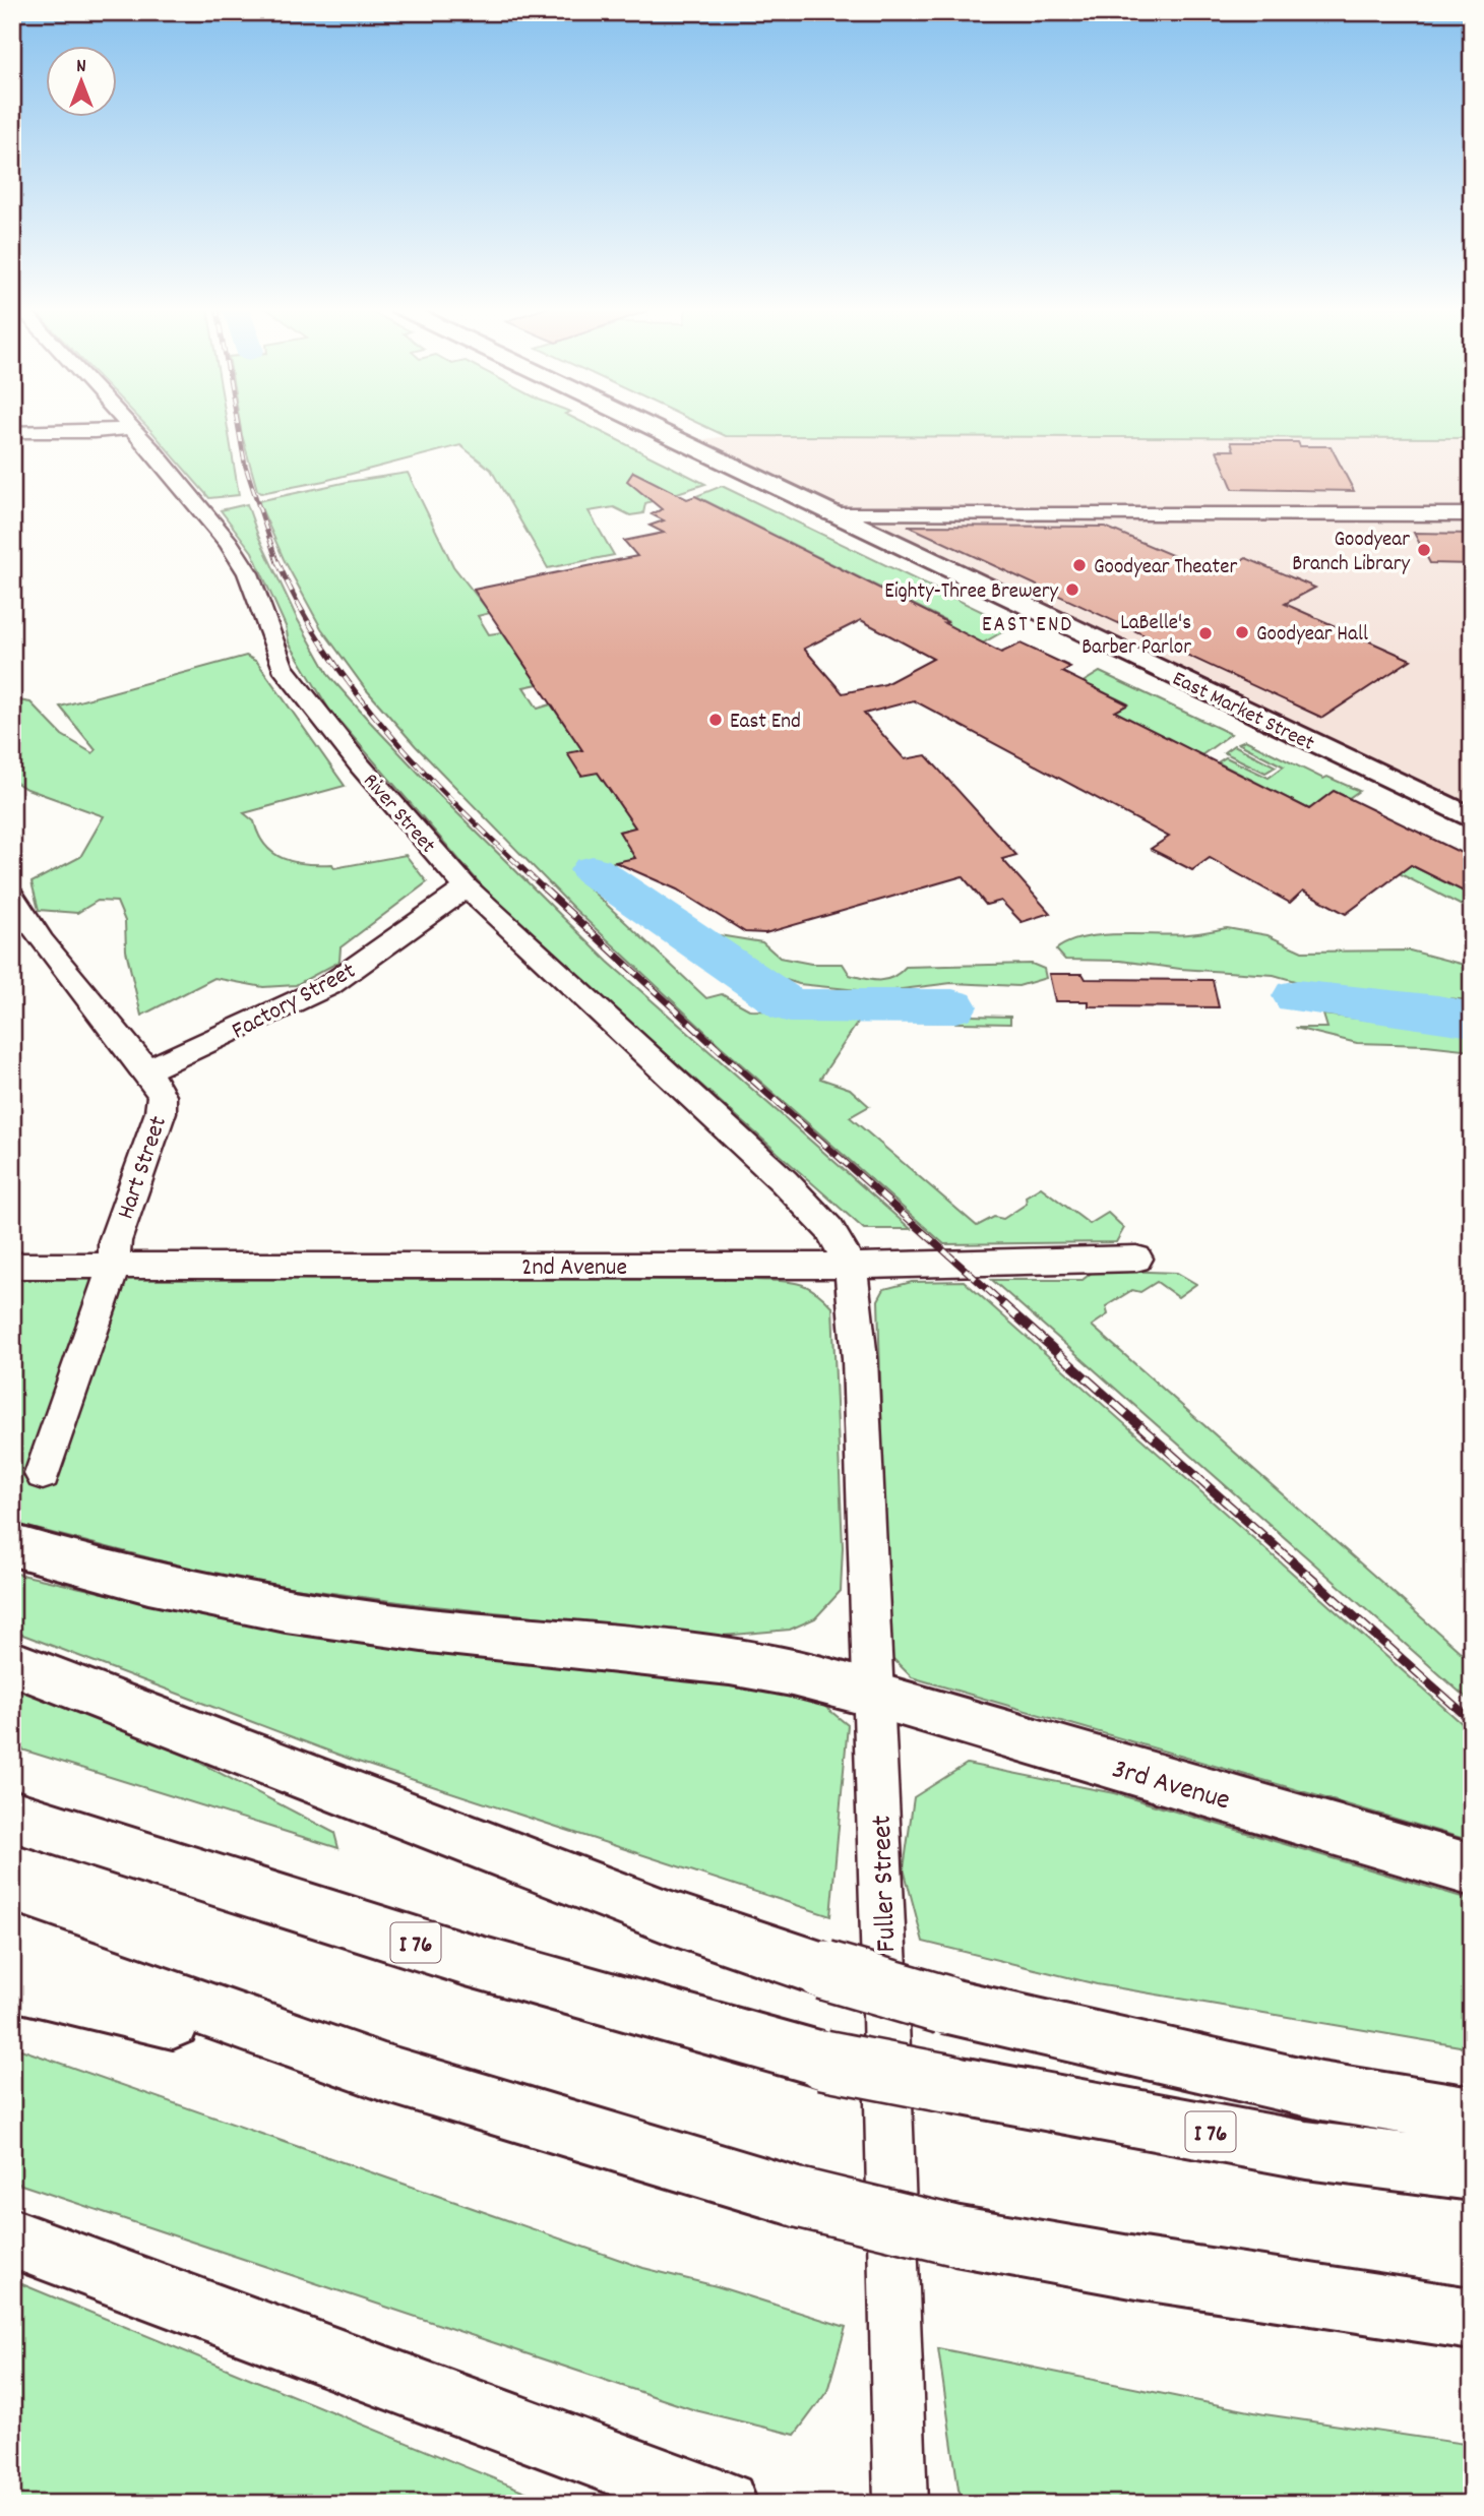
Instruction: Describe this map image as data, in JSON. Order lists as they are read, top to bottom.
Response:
{
  "streets": {
    "main road": ["East Market Street", "3rd Avenue", "I 76"],
    "street": [
      "River Street",
      "Factory Street",
      "Hart Street",
      "2nd Avenue",
      "Fuller Street"
    ]
  },
  "crossings": [
    ["River Street", "Factory Street"],
    ["River Street", "2nd Avenue"],
    ["River Street", "Fuller Street"],
    ["Factory Street", "Hart Street"],
    ["Hart Street", "2nd Avenue"],
    ["2nd Avenue", "Fuller Street"],
    ["3rd Avenue", "Fuller Street"]
  ],
  "districts": ["EAST END"],
  "places": [
    "Goodyear Branch Library",
    "Goodyear Theater",
    "Eighty-Three Brewery",
    "Goodyear Hall",
    "LaBelle's Barber Parlor",
    "East End"
  ],
  "north": "top"
}
